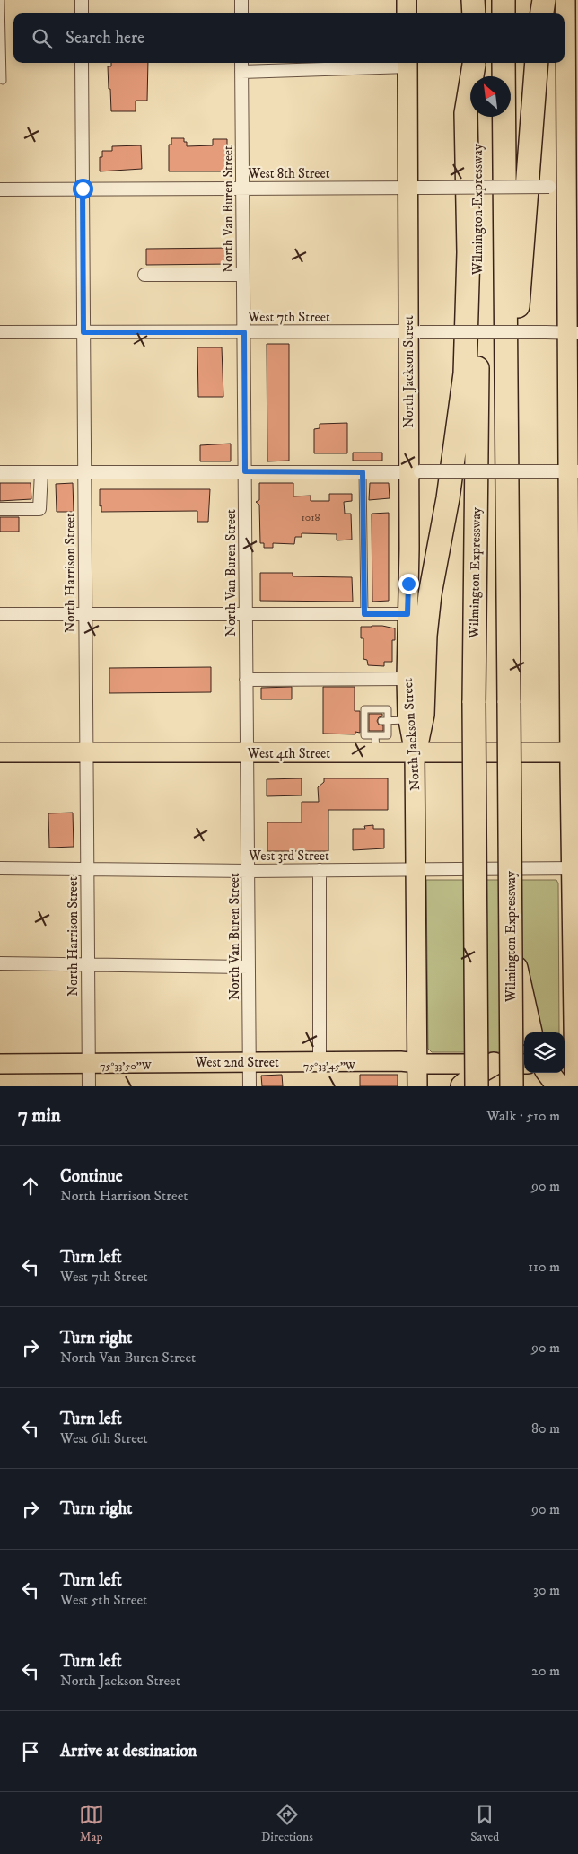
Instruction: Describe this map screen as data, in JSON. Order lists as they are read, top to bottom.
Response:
{
  "streets": {
    "highway": ["Wilmington Expressway"],
    "main road": ["North Jackson Street", "West 4th Street", "West 2nd Street"],
    "street": [
      "West 8th Street",
      "North Van Buren Street",
      "West 7th Street",
      "North Harrison Street",
      "West 3rd Street"
    ]
  },
  "crossings": [
    ["West 8th Street", "North Van Buren Street"],
    ["West 8th Street", "North Jackson Street"],
    ["West 8th Street", "North Harrison Street"],
    ["North Van Buren Street", "West 7th Street"],
    ["North Van Buren Street", "West 4th Street"],
    ["North Van Buren Street", "West 3rd Street"],
    ["North Van Buren Street", "West 2nd Street"],
    ["West 7th Street", "North Jackson Street"],
    ["West 7th Street", "North Harrison Street"],
    ["North Jackson Street", "West 4th Street"],
    ["North Jackson Street", "West 3rd Street"],
    ["North Jackson Street", "West 2nd Street"],
    ["North Harrison Street", "West 4th Street"],
    ["North Harrison Street", "West 3rd Street"],
    ["North Harrison Street", "West 2nd Street"]
  ],
  "house_numbers": ["1018"],
  "north": "top left",
  "page": {
    "search": "Search here",
    "heading": ["7 min", "Walk · 510 m"],
    "list": [
      ["Continue", "North Harrison Street", "90 m"],
      ["Turn left", "West 7th Street", "110 m"],
      ["Turn right", "North Van Buren Street", "90 m"],
      ["Turn left", "West 6th Street", "80 m"],
      ["Turn right", "90 m"],
      ["Turn left", "West 5th Street", "30 m"],
      ["Turn left", "North Jackson Street", "20 m"],
      "Arrive at destination"
    ],
    "nav": ["Map", "Directions", "Saved"]
  },
  "coordinates": ["75°33'50\"W", "75°33'45\"W"]
}
